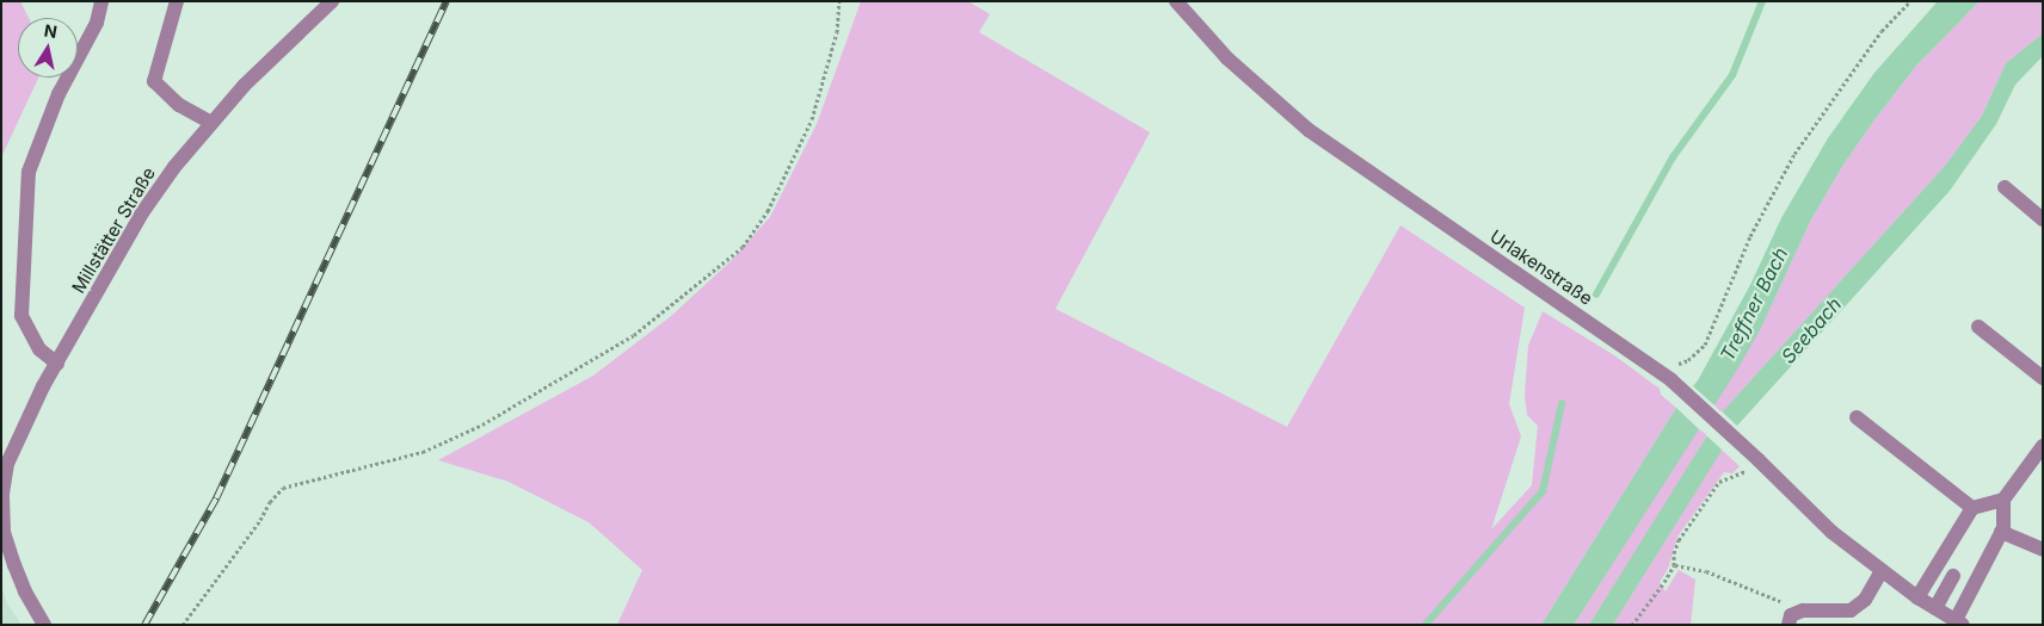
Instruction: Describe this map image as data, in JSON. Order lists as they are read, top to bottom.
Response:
{
  "streets": {
    "street": ["Millstätter Straße", "Urlakenstraße"]
  },
  "water": ["Treffner Bach", "Seebach"],
  "north": "top"
}
